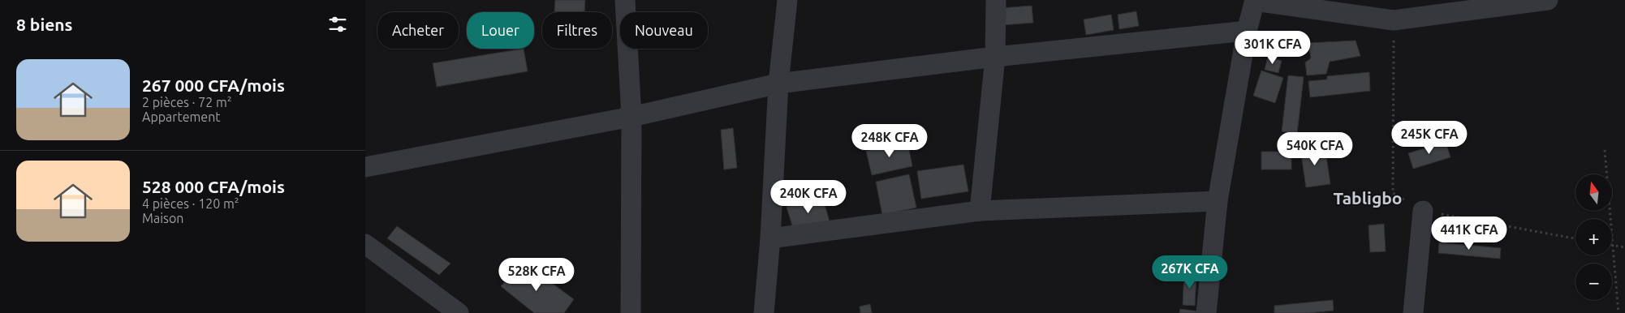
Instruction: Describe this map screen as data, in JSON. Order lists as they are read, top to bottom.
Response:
{
  "districts": ["Tabligbo"],
  "north": "top",
  "page": {
    "heading": "8 biens",
    "chip": [
      "Acheter",
      "Louer",
      "Filtres",
      "Nouveau"
    ],
    "price": [
      "301K CFA",
      "245K CFA",
      "248K CFA",
      "540K CFA",
      "240K CFA",
      "441K CFA",
      "267K CFA",
      "528K CFA"
    ],
    "list": [
      {
        "name": "267 000 CFA/mois",
        "note": "2 pièces · 72 m² · Appartement"
      },
      {
        "name": "528 000 CFA/mois",
        "note": "4 pièces · 120 m² · Maison"
      }
    ],
    "map_buttons": ["+", "−"]
  }
}
